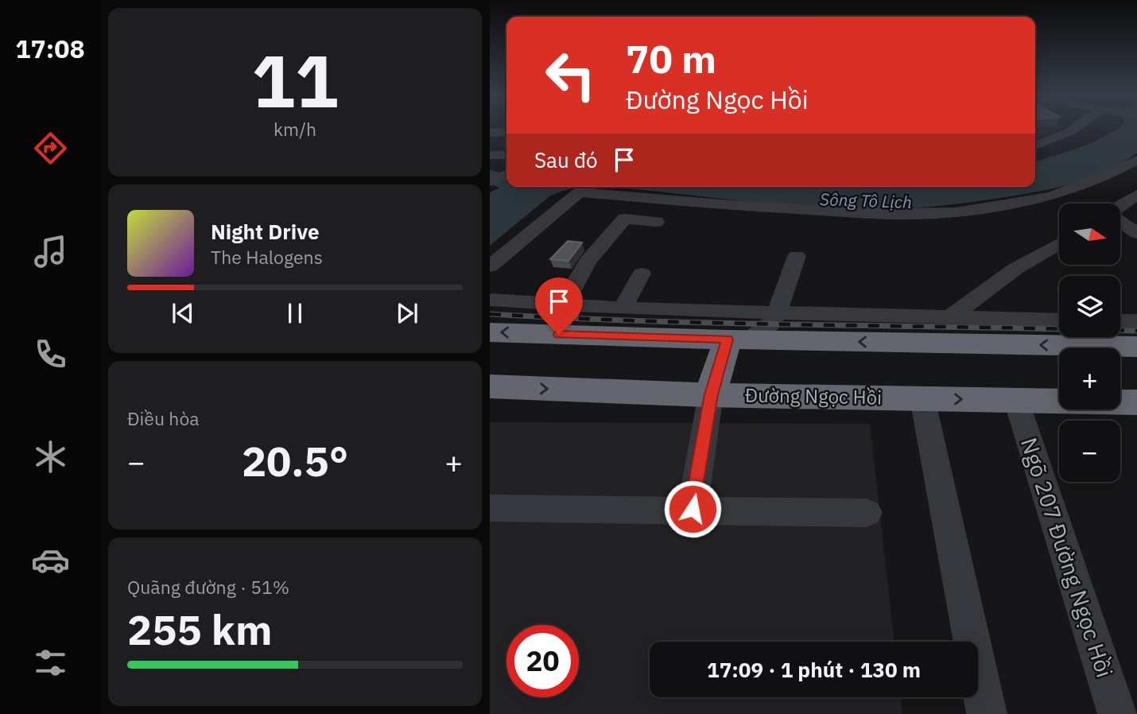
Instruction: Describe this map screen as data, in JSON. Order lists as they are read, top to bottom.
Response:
{
  "streets": {
    "highway": ["Đường Ngọc Hồi"],
    "street": ["Ngõ 207 Đường Ngọc Hồi"]
  },
  "crossings": [
    ["Đường Ngọc Hồi", "Ngõ 207 Đường Ngọc Hồi"]
  ],
  "water": ["Sông Tô Lịch"],
  "north": "right",
  "page": {
    "tabs": "17:08",
    "tile": [
      ["11", "km/h"],
      "Điều hòa",
      ["Quãng đường · 51%", "255 km"]
    ],
    "turn": ["70 m", "Đường Ngọc Hồi"],
    "then": "Sau đó",
    "map_buttons": ["+", "−"],
    "song": ["Night Drive", "The Halogens"],
    "heat": ["−", "20.5°", "+"],
    "limit": "20",
    "trip": "17:09 · 1 phút · 130 m"
  }
}
